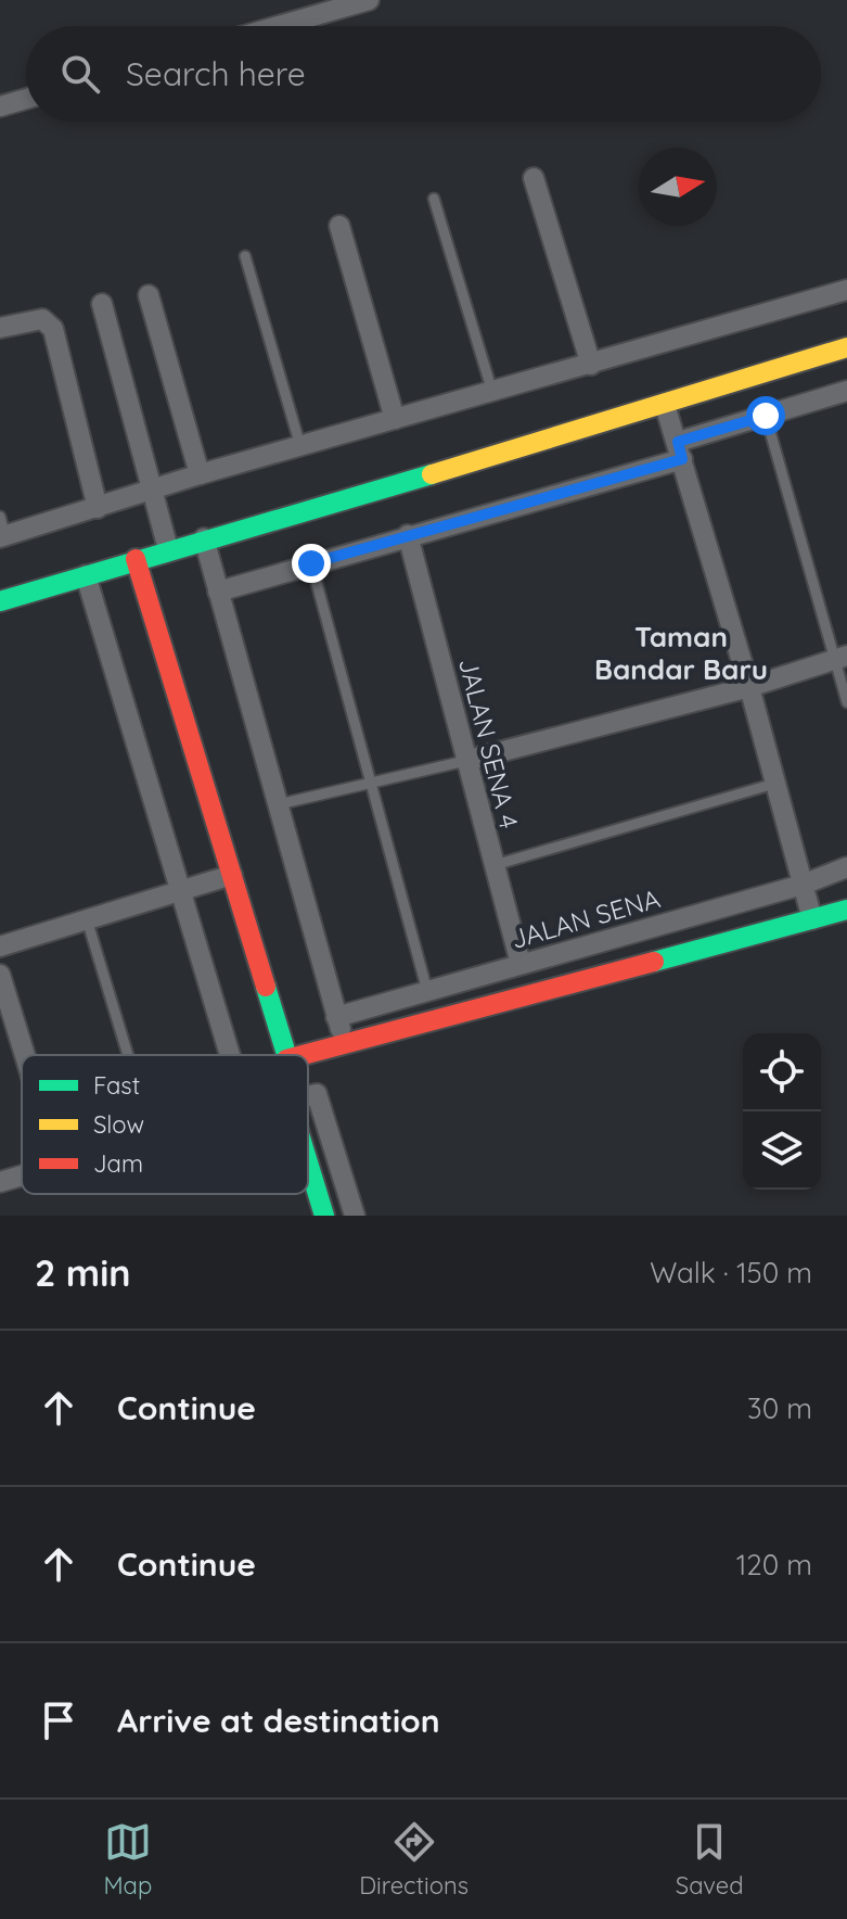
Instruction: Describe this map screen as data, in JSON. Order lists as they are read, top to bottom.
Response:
{
  "streets": {
    "street": ["JALAN SENA 4", "JALAN SENA"]
  },
  "crossings": [
    ["JALAN SENA 4", "JALAN SENA"]
  ],
  "districts": ["Taman Bandar Baru"],
  "legend": ["Fast", "Slow", "Jam"],
  "north": "right",
  "page": {
    "search": "Search here",
    "heading": ["2 min", "Walk · 150 m"],
    "list": [
      ["Continue", "30 m"],
      ["Continue", "120 m"],
      "Arrive at destination"
    ],
    "nav": ["Map", "Directions", "Saved"]
  }
}
